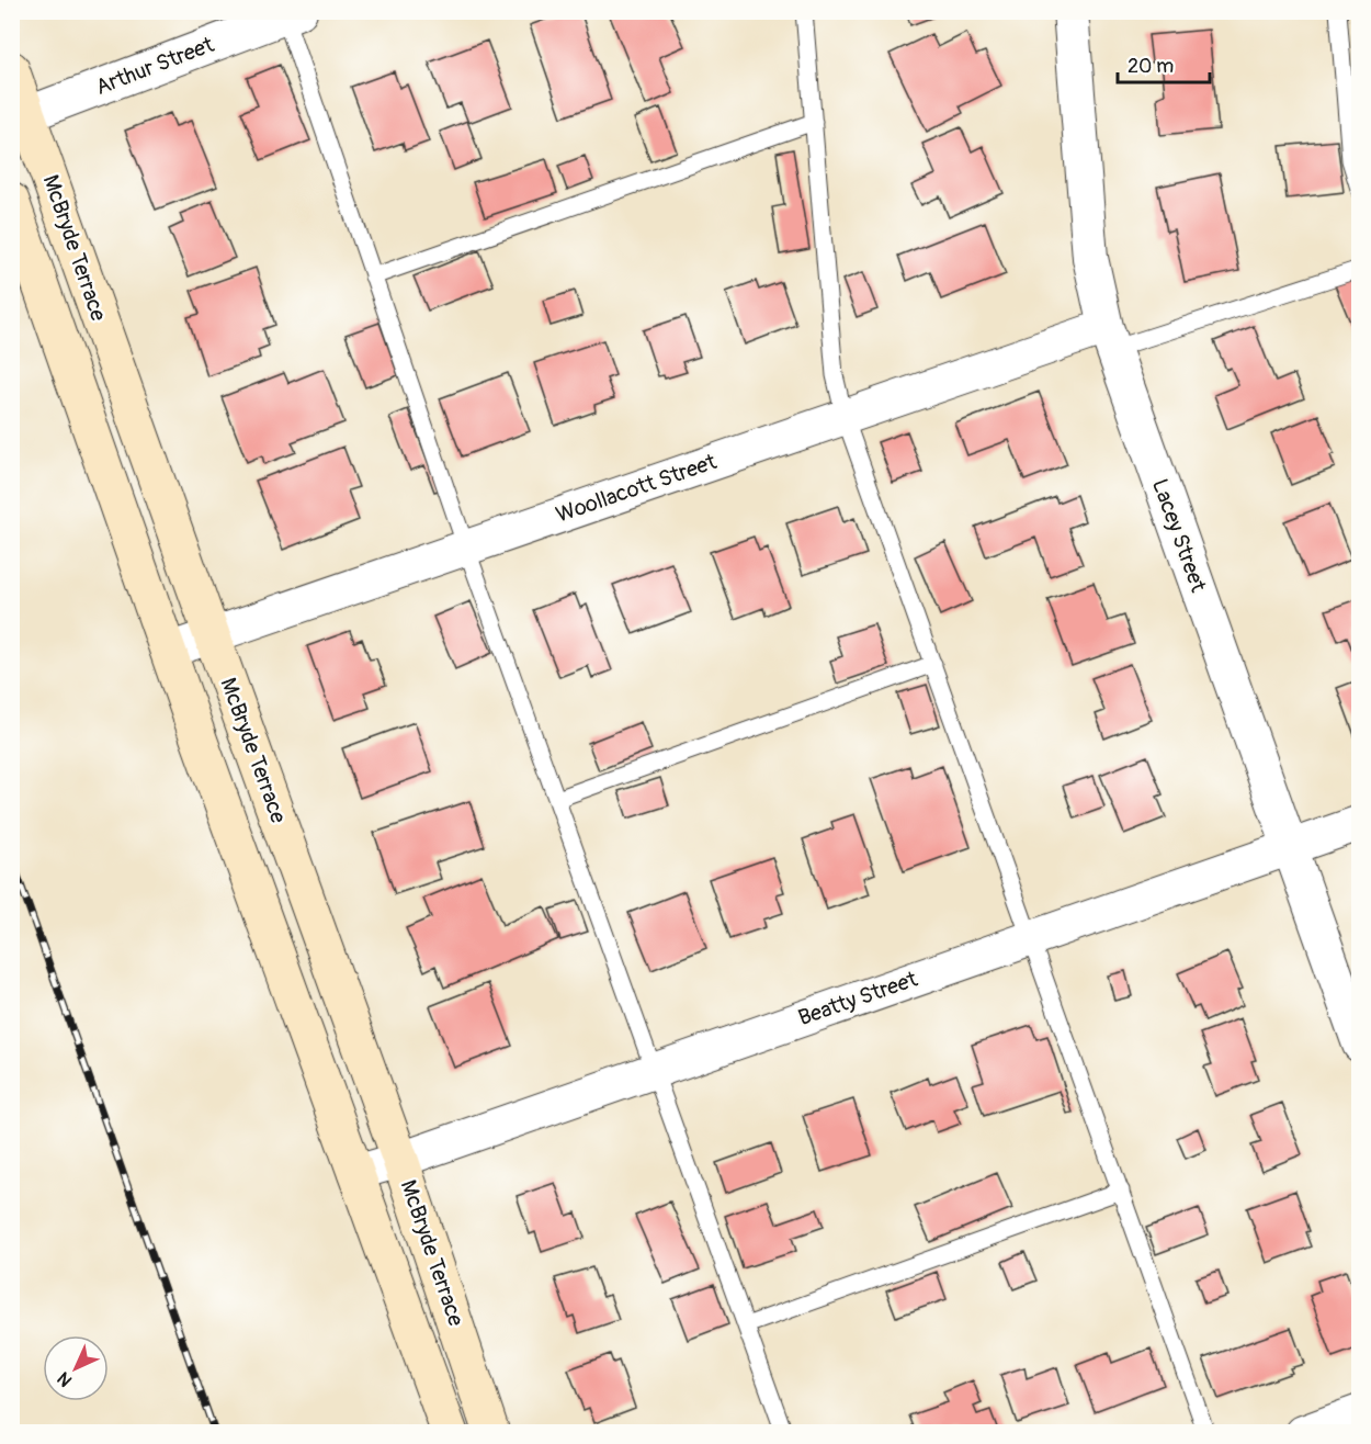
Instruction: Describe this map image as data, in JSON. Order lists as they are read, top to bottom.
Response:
{
  "streets": {
    "main road": ["McBryde Terrace"],
    "street": [
      "Arthur Street",
      "Woollacott Street",
      "Lacey Street",
      "Beatty Street"
    ]
  },
  "crossings": [
    ["Arthur Street", "McBryde Terrace"],
    ["McBryde Terrace", "Woollacott Street"],
    ["McBryde Terrace", "Beatty Street"],
    ["Woollacott Street", "Lacey Street"],
    ["Lacey Street", "Beatty Street"]
  ],
  "scale_bar": "20 m",
  "north": "bottom left"
}
